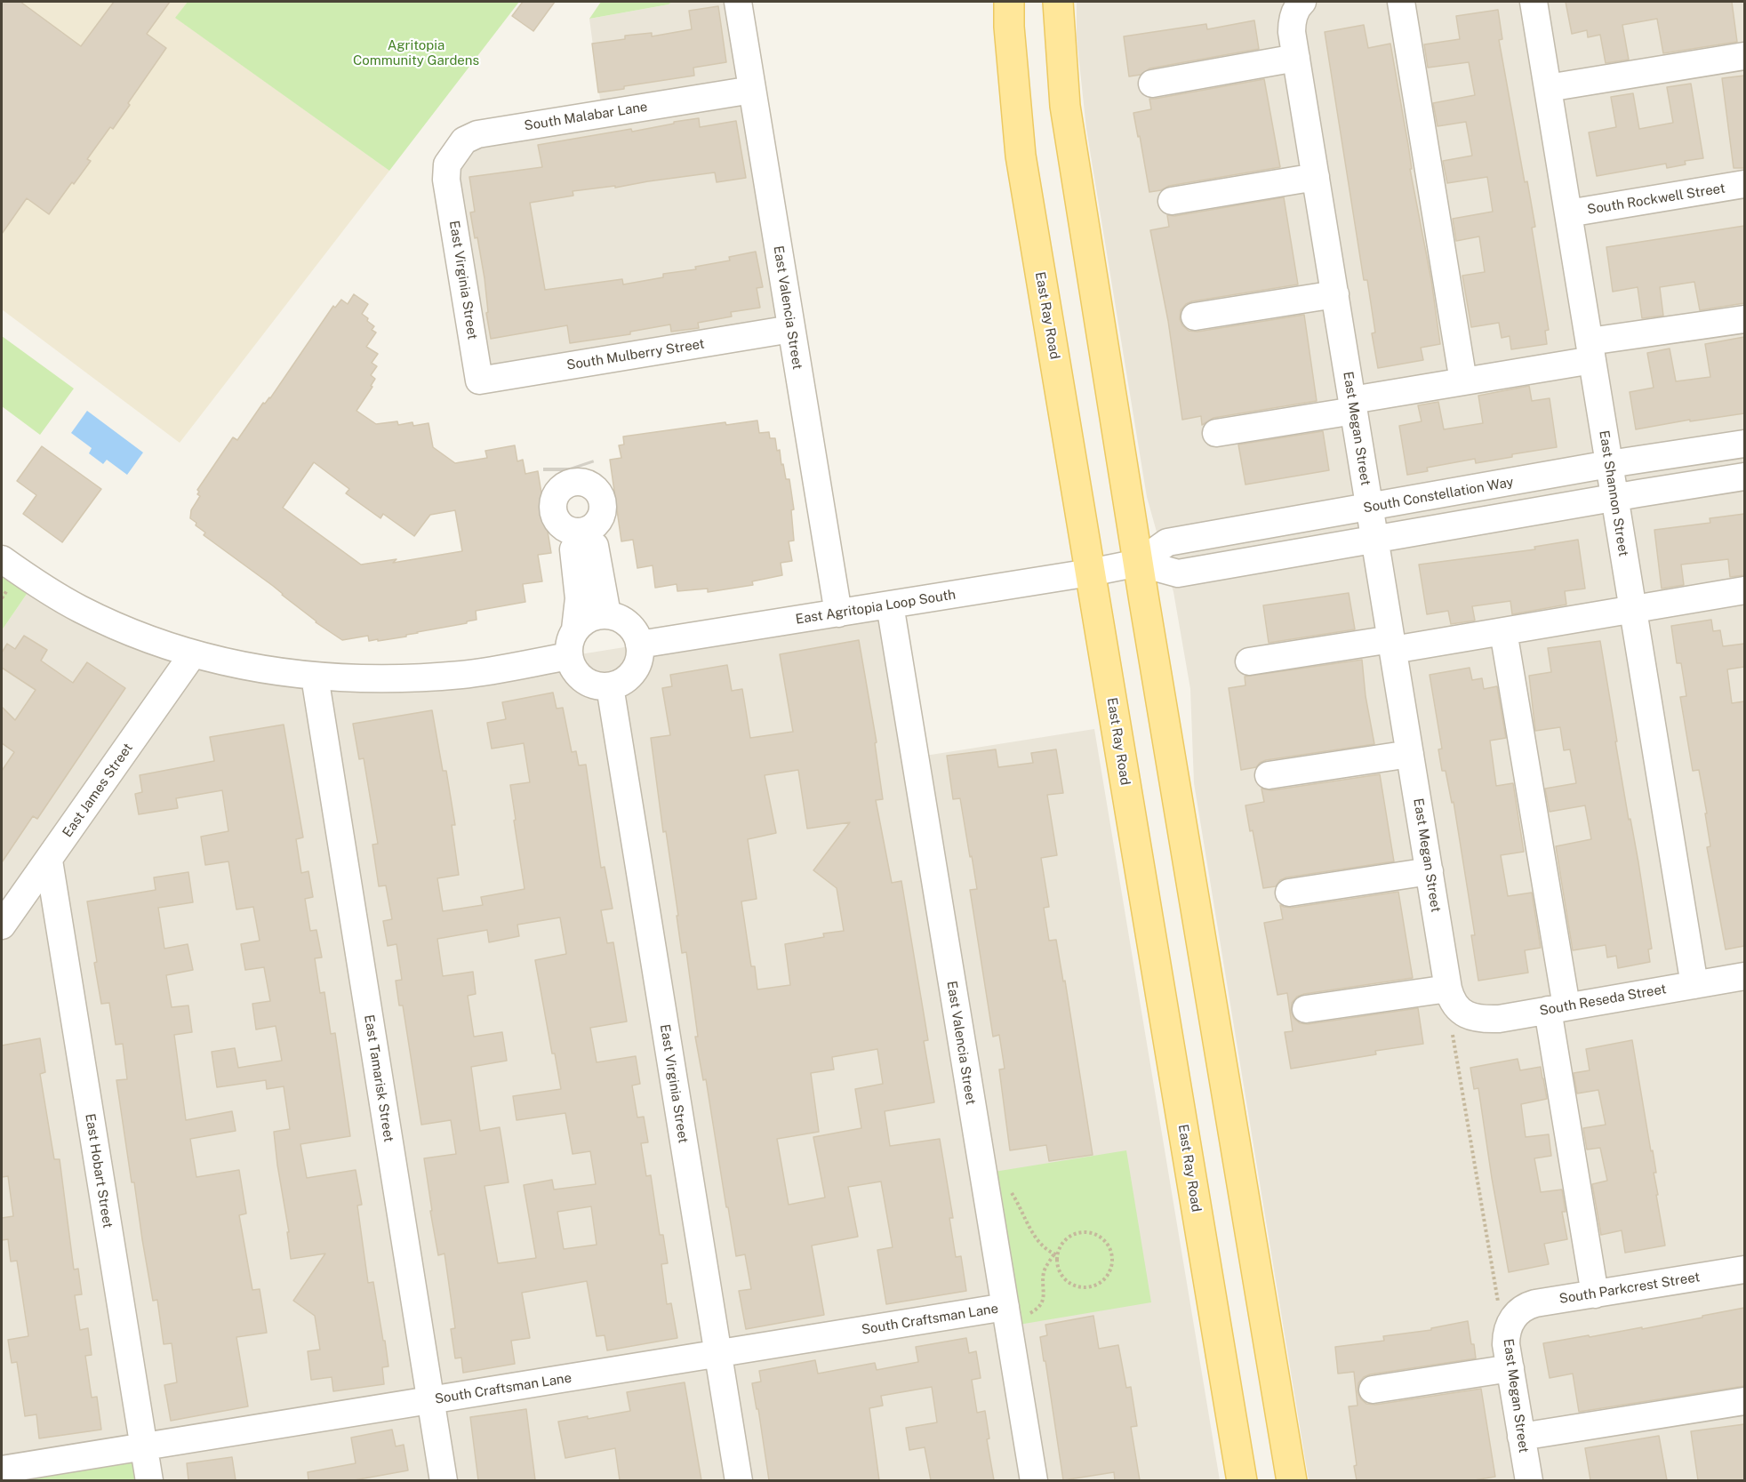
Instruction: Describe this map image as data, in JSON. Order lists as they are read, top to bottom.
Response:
{
  "streets": {
    "main road": ["East Ray Road"],
    "street": [
      "South Malabar Lane",
      "South Rockwell Street",
      "East Virginia Street",
      "East Valencia Street",
      "South Mulberry Street",
      "East Megan Street",
      "East Shannon Street",
      "South Constellation Way",
      "East Agritopia Loop South",
      "East James Street",
      "South Reseda Street",
      "East Tamarisk Street",
      "East Hobart Street",
      "South Parkcrest Street",
      "South Craftsman Lane"
    ]
  },
  "crossings": [
    ["South Malabar Lane", "East Virginia Street"],
    ["South Malabar Lane", "East Valencia Street"],
    ["South Rockwell Street", "East Shannon Street"],
    ["East Virginia Street", "South Mulberry Street"],
    ["East Virginia Street", "East Agritopia Loop South"],
    ["East Virginia Street", "South Craftsman Lane"],
    ["East Valencia Street", "South Mulberry Street"],
    ["East Valencia Street", "East Agritopia Loop South"],
    ["East Valencia Street", "South Craftsman Lane"],
    ["East Ray Road", "South Constellation Way"],
    ["East Ray Road", "East Agritopia Loop South"],
    ["East Megan Street", "South Constellation Way"],
    ["East Megan Street", "South Reseda Street"],
    ["East Megan Street", "South Parkcrest Street"],
    ["East Shannon Street", "South Constellation Way"],
    ["East Shannon Street", "South Reseda Street"],
    ["South Constellation Way", "East Agritopia Loop South"],
    ["East James Street", "East Hobart Street"],
    ["East Tamarisk Street", "South Craftsman Lane"],
    ["East Hobart Street", "South Craftsman Lane"]
  ],
  "parks": ["Agritopia Community Gardens"]
}
